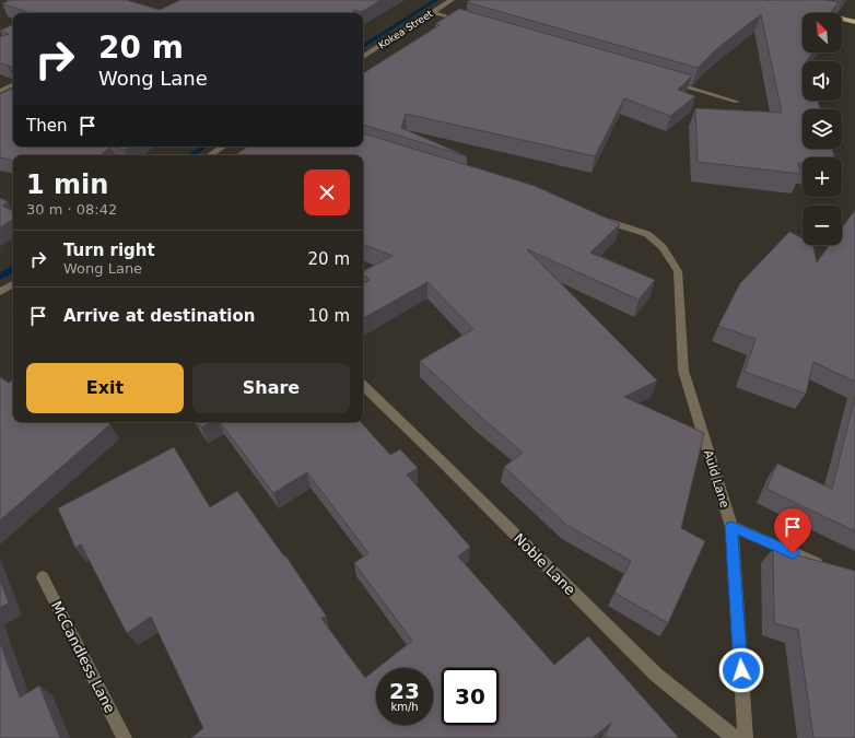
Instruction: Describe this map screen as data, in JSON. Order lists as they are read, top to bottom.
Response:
{
  "streets": {
    "street": [
      "Kokea Street",
      "Auld Lane",
      "Noble Lane",
      "McCandless Lane"
    ]
  },
  "north": "top left",
  "page": {
    "map_buttons": ["+", "−"],
    "turn": ["20 m", "Wong Lane"],
    "then": "Then",
    "heading": ["1 min", "30 m · 08:42"],
    "list": [
      {
        "name": "Turn right",
        "note": "Wong Lane",
        "value": "20 m"
      },
      {
        "name": "Arrive at destination",
        "value": "10 m"
      }
    ],
    "buttons": ["Exit", "Share"],
    "speed": "23 km/h",
    "limit": "30"
  }
}
